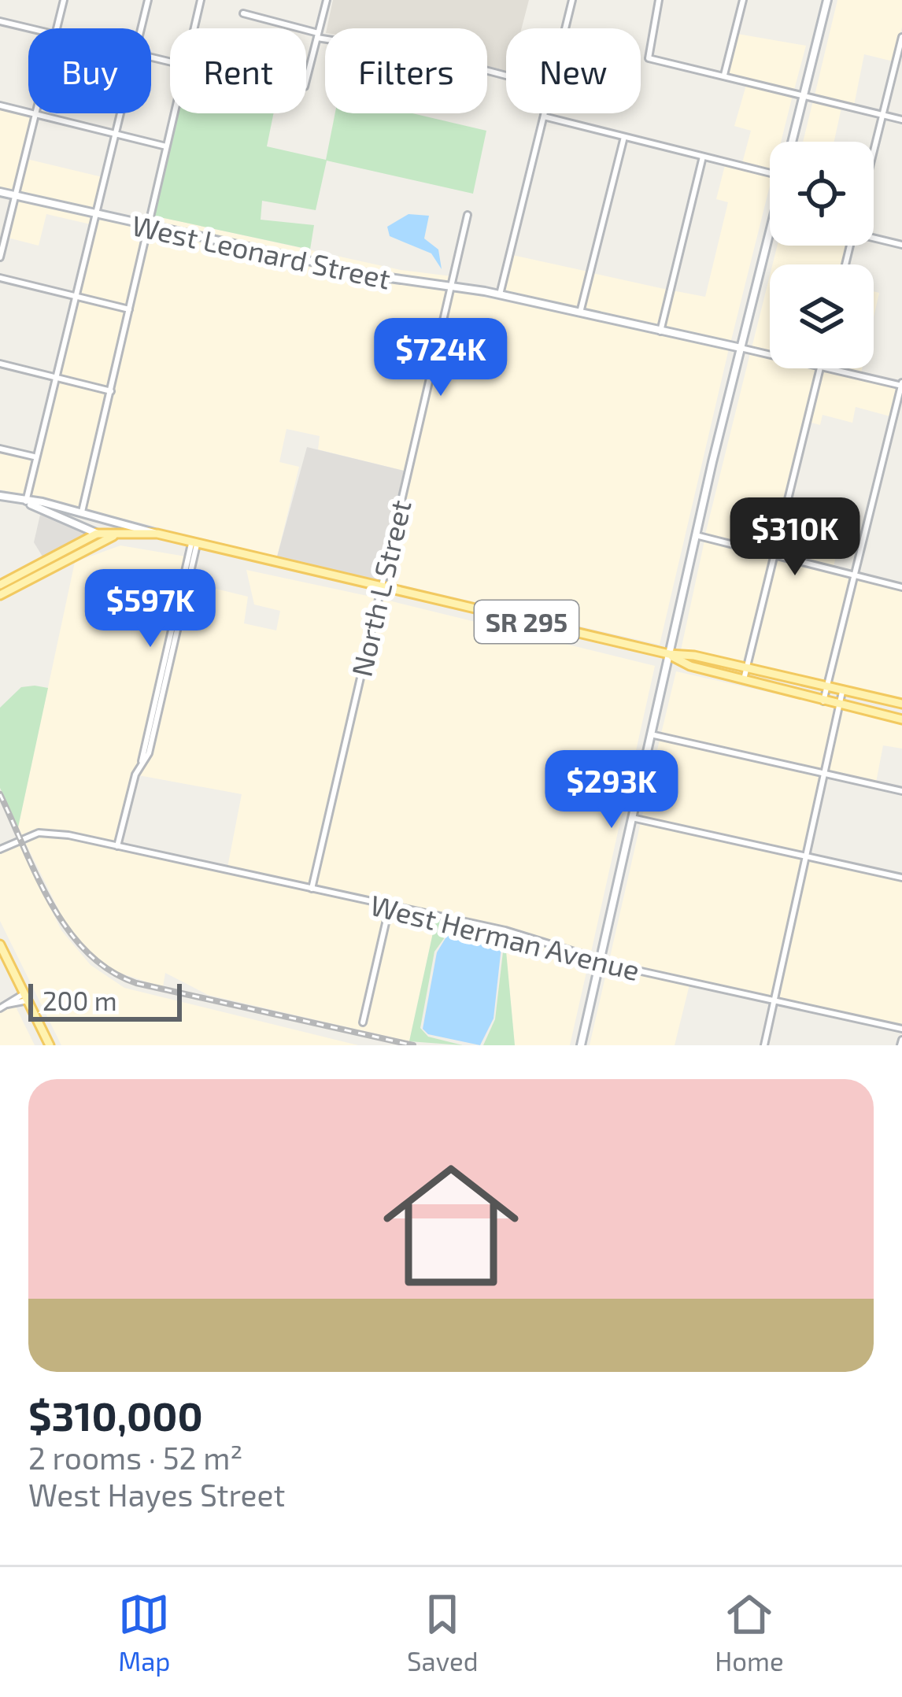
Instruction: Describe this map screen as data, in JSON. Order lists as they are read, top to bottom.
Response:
{
  "streets": {
    "main road": ["West Leonard Street", "SR 295"],
    "street": ["North L Street", "West Herman Avenue"]
  },
  "crossings": [
    ["West Leonard Street", "North L Street"],
    ["North L Street", "SR 295"],
    ["North L Street", "West Herman Avenue"]
  ],
  "scale_bar": "200 m",
  "page": {
    "chip": [
      "Buy",
      "Rent",
      "Filters",
      "New"
    ],
    "price": [
      "$724K",
      "$310K",
      "$597K",
      "$293K"
    ],
    "scale": "200 m",
    "list": [
      {
        "name": "$310,000",
        "note": "2 rooms · 52 m² · West Hayes Street"
      }
    ],
    "tabs": ["Map", "Saved", "Home"]
  }
}
